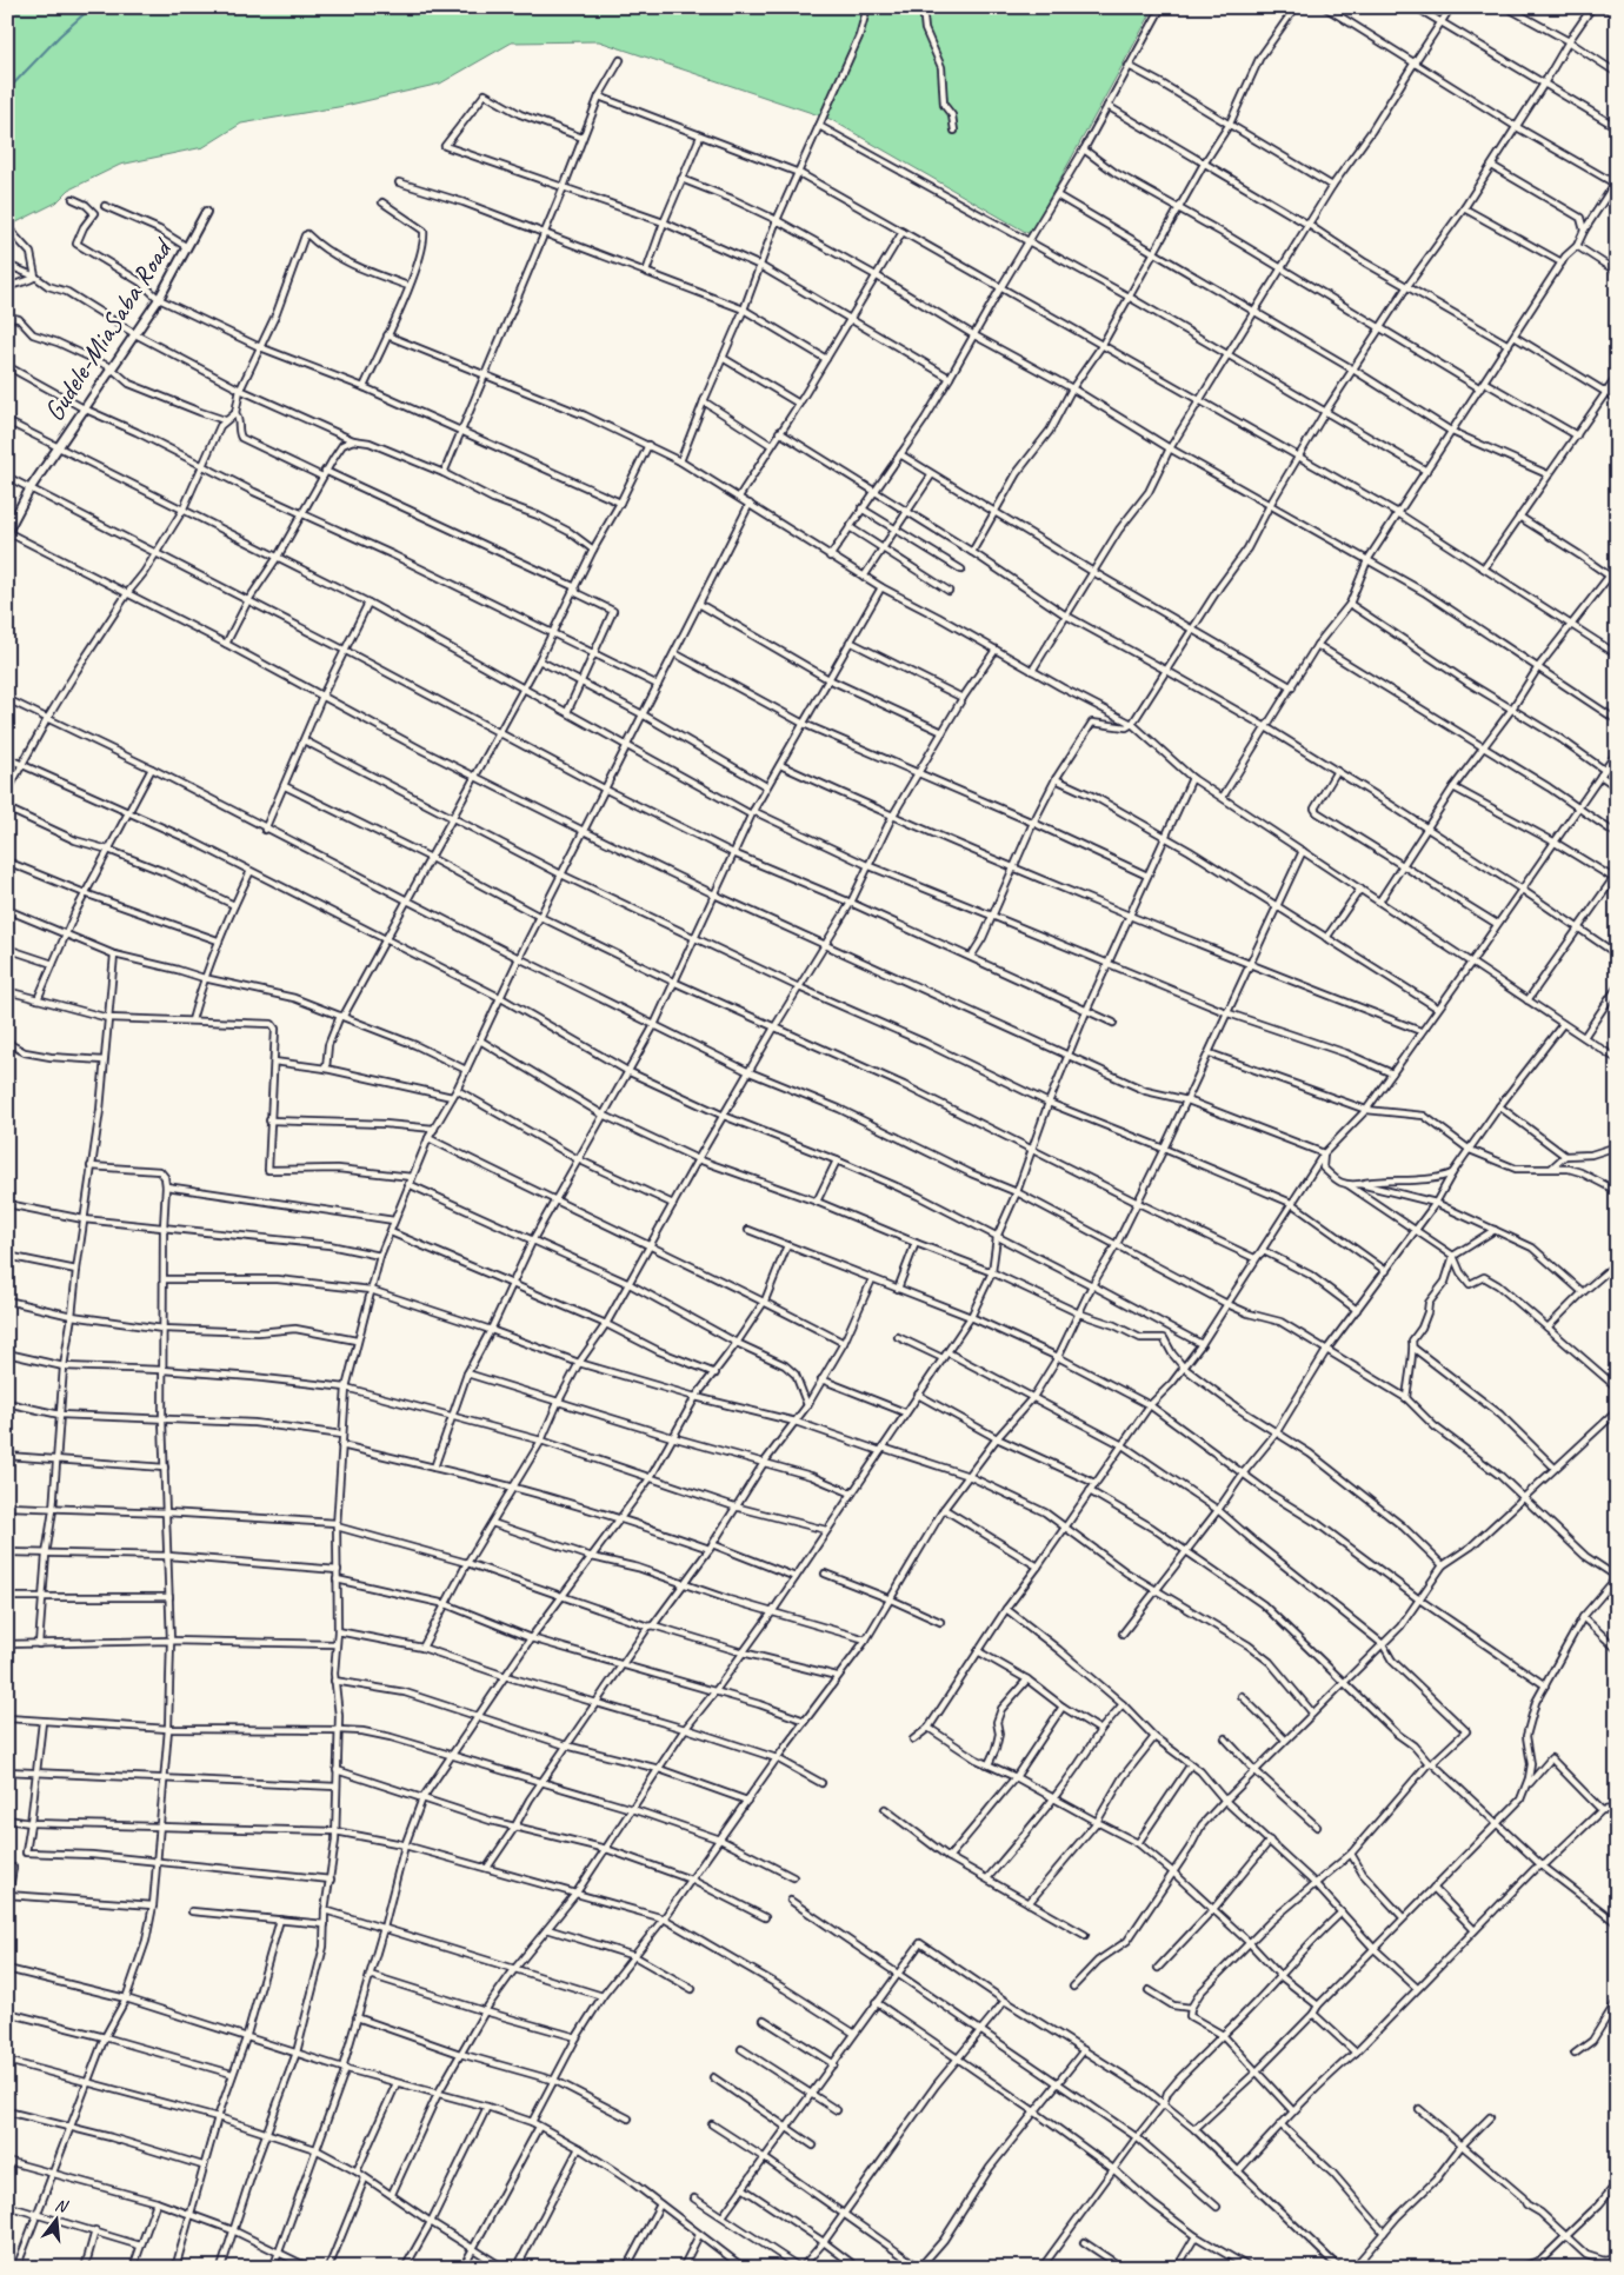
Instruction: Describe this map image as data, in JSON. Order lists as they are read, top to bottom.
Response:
{
  "streets": {
    "street": ["Gudele-MiaSaba Road"]
  },
  "north": "top"
}
